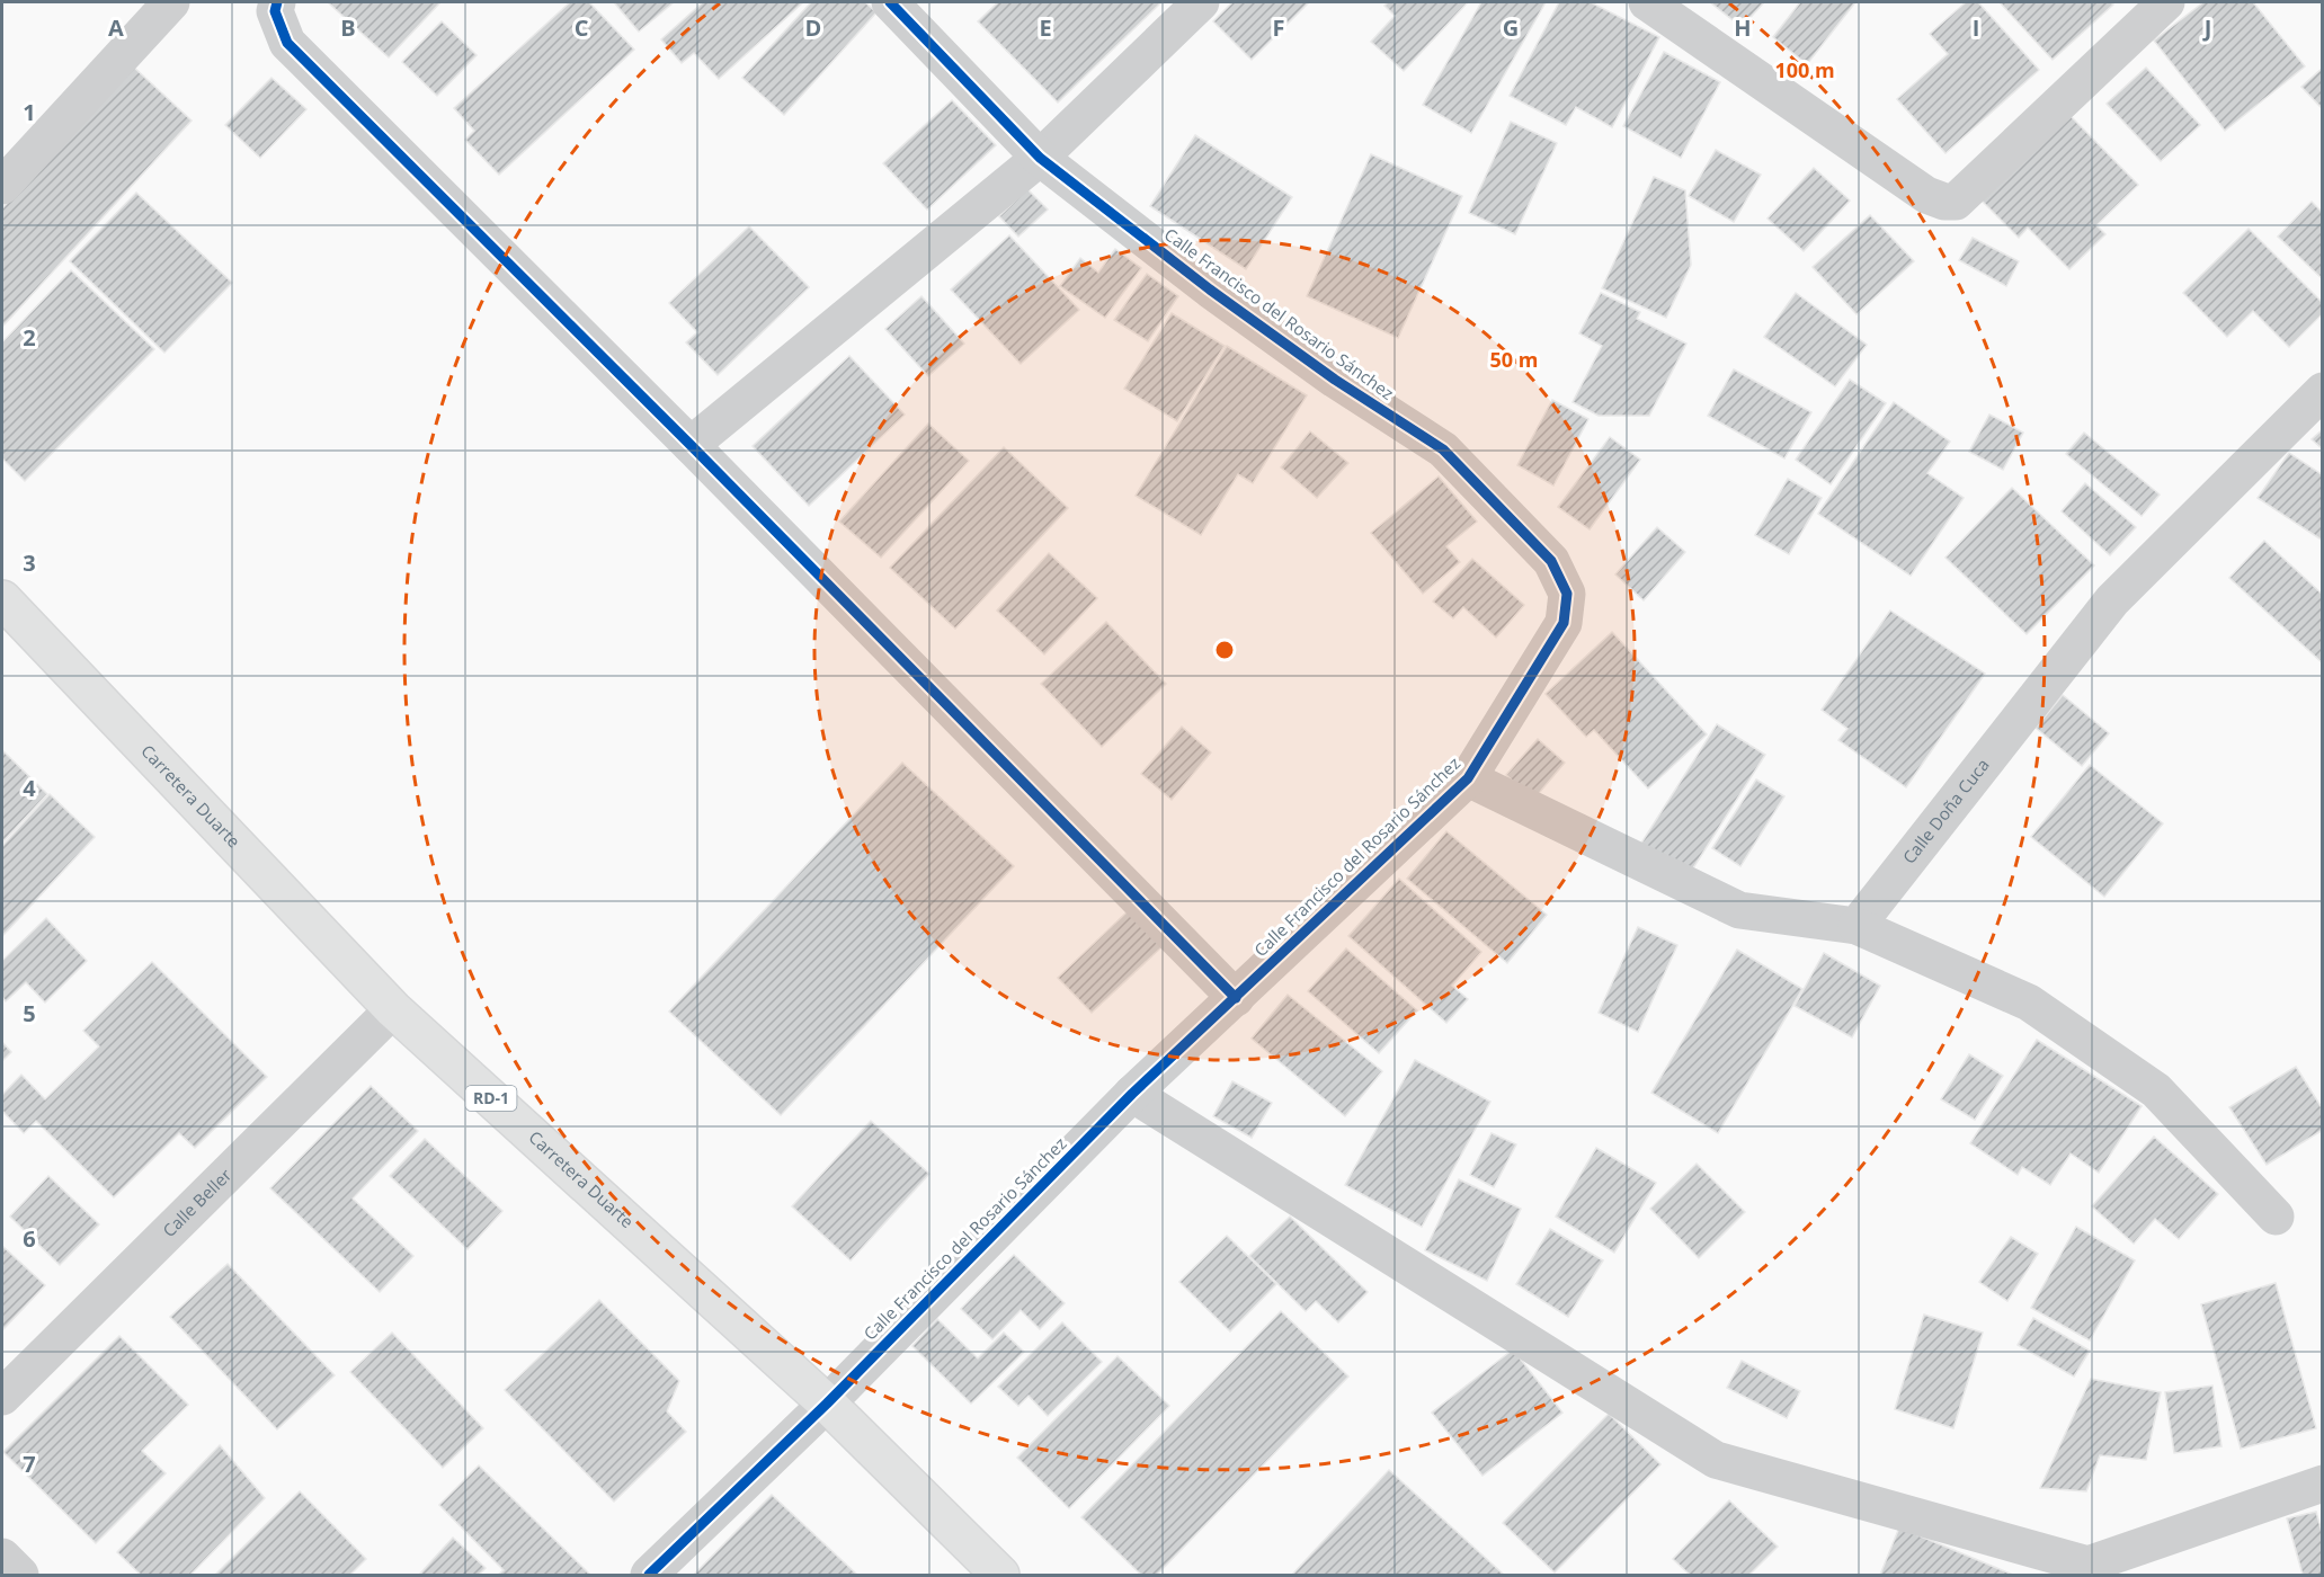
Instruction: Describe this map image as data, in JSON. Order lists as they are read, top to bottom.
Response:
{
  "streets": {
    "main road": ["Carretera Duarte", "RD-1"],
    "street": ["Calle Francisco del Rosario Sánchez", "Calle Doña Cuca", "Calle Beller"]
  },
  "crossings": [
    ["Calle Francisco del Rosario Sánchez", "Carretera Duarte"],
    ["Carretera Duarte", "Calle Beller"]
  ],
  "grid": {
    "columns": [
      "A",
      "B",
      "C",
      "D",
      "E",
      "F",
      "G",
      "H",
      "I",
      "J"
    ],
    "rows": [
      "1",
      "2",
      "3",
      "4",
      "5",
      "6",
      "7"
    ]
  },
  "rings": ["100 m", "50 m"]
}
